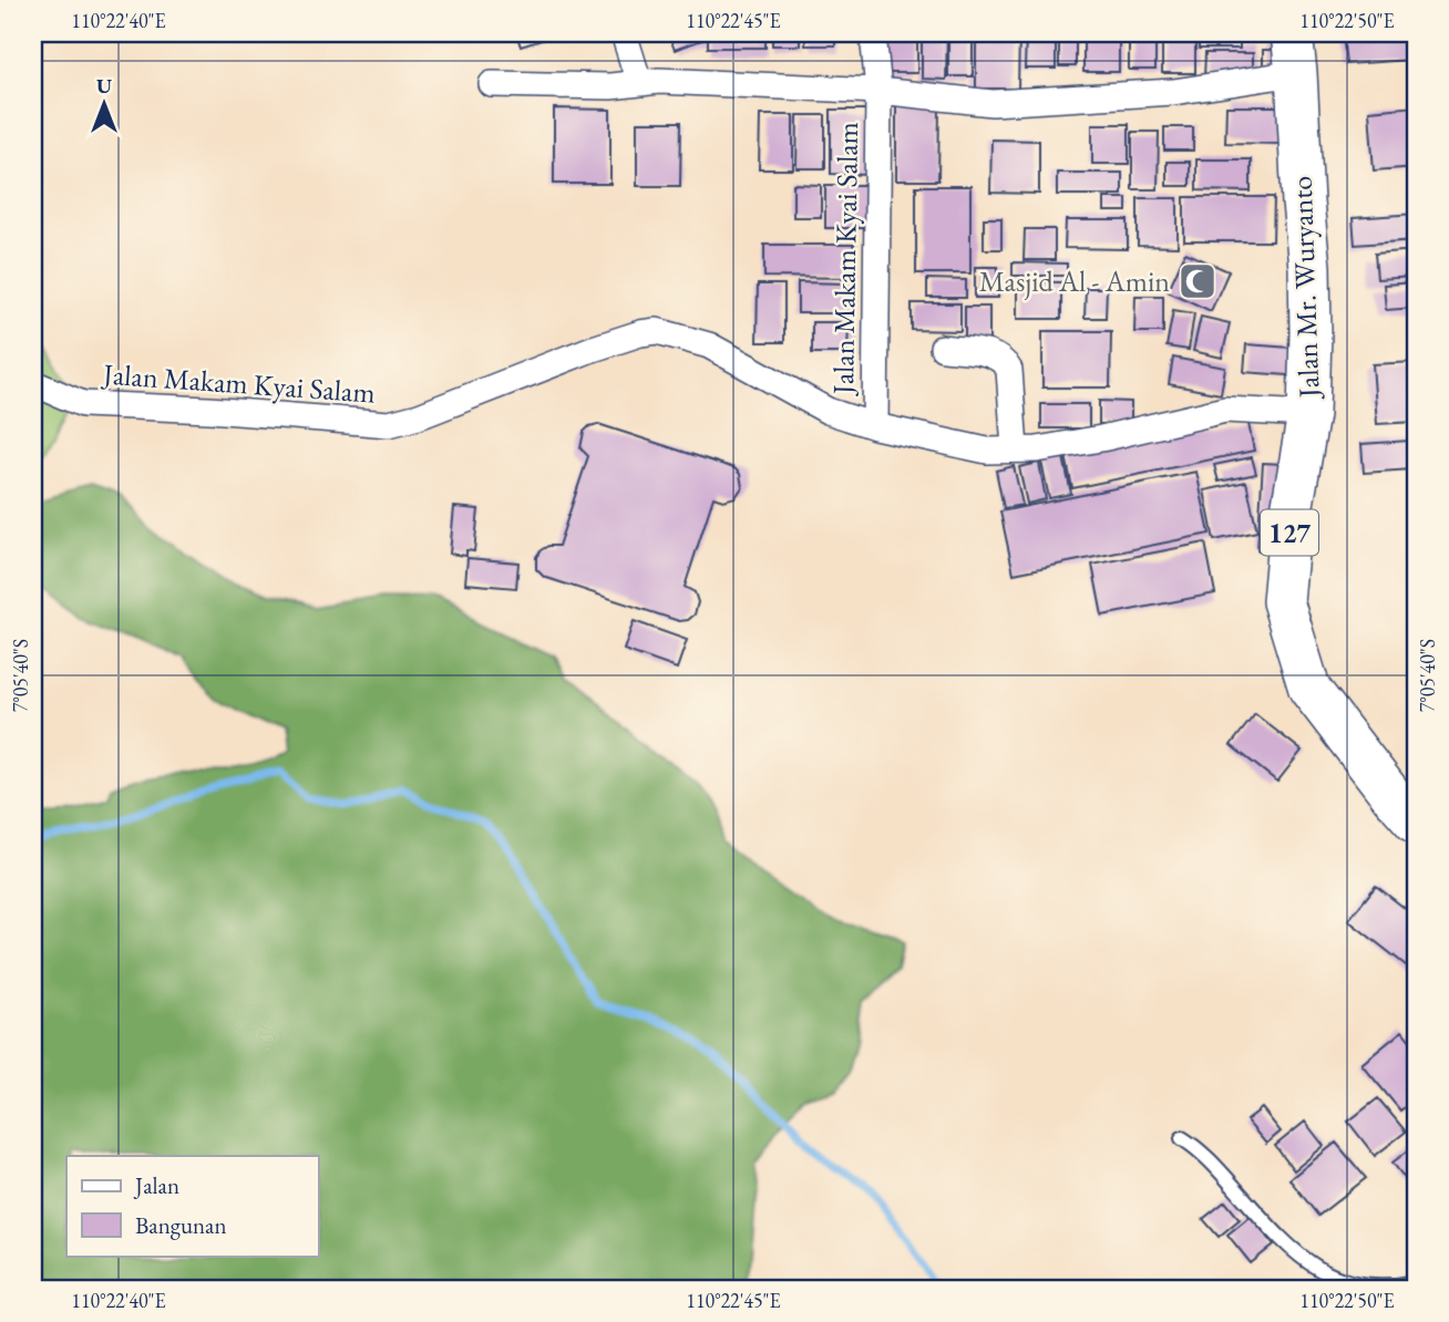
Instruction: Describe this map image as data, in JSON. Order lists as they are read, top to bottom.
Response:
{
  "streets": {
    "main road": ["Jalan Mr. Wuryanto", "127"],
    "street": ["Jalan Makam Kyai Salam"]
  },
  "crossings": [
    ["Jalan Makam Kyai Salam", "Jalan Mr. Wuryanto"]
  ],
  "places": {
    "mosque": ["Masjid Al - Amin"]
  },
  "legend": ["Jalan", "Bangunan"],
  "north": "top",
  "coordinates": [
    "110°22'40\"E",
    "110°22'45\"E",
    "110°22'50\"E",
    "7°05'40\"S"
  ]
}
